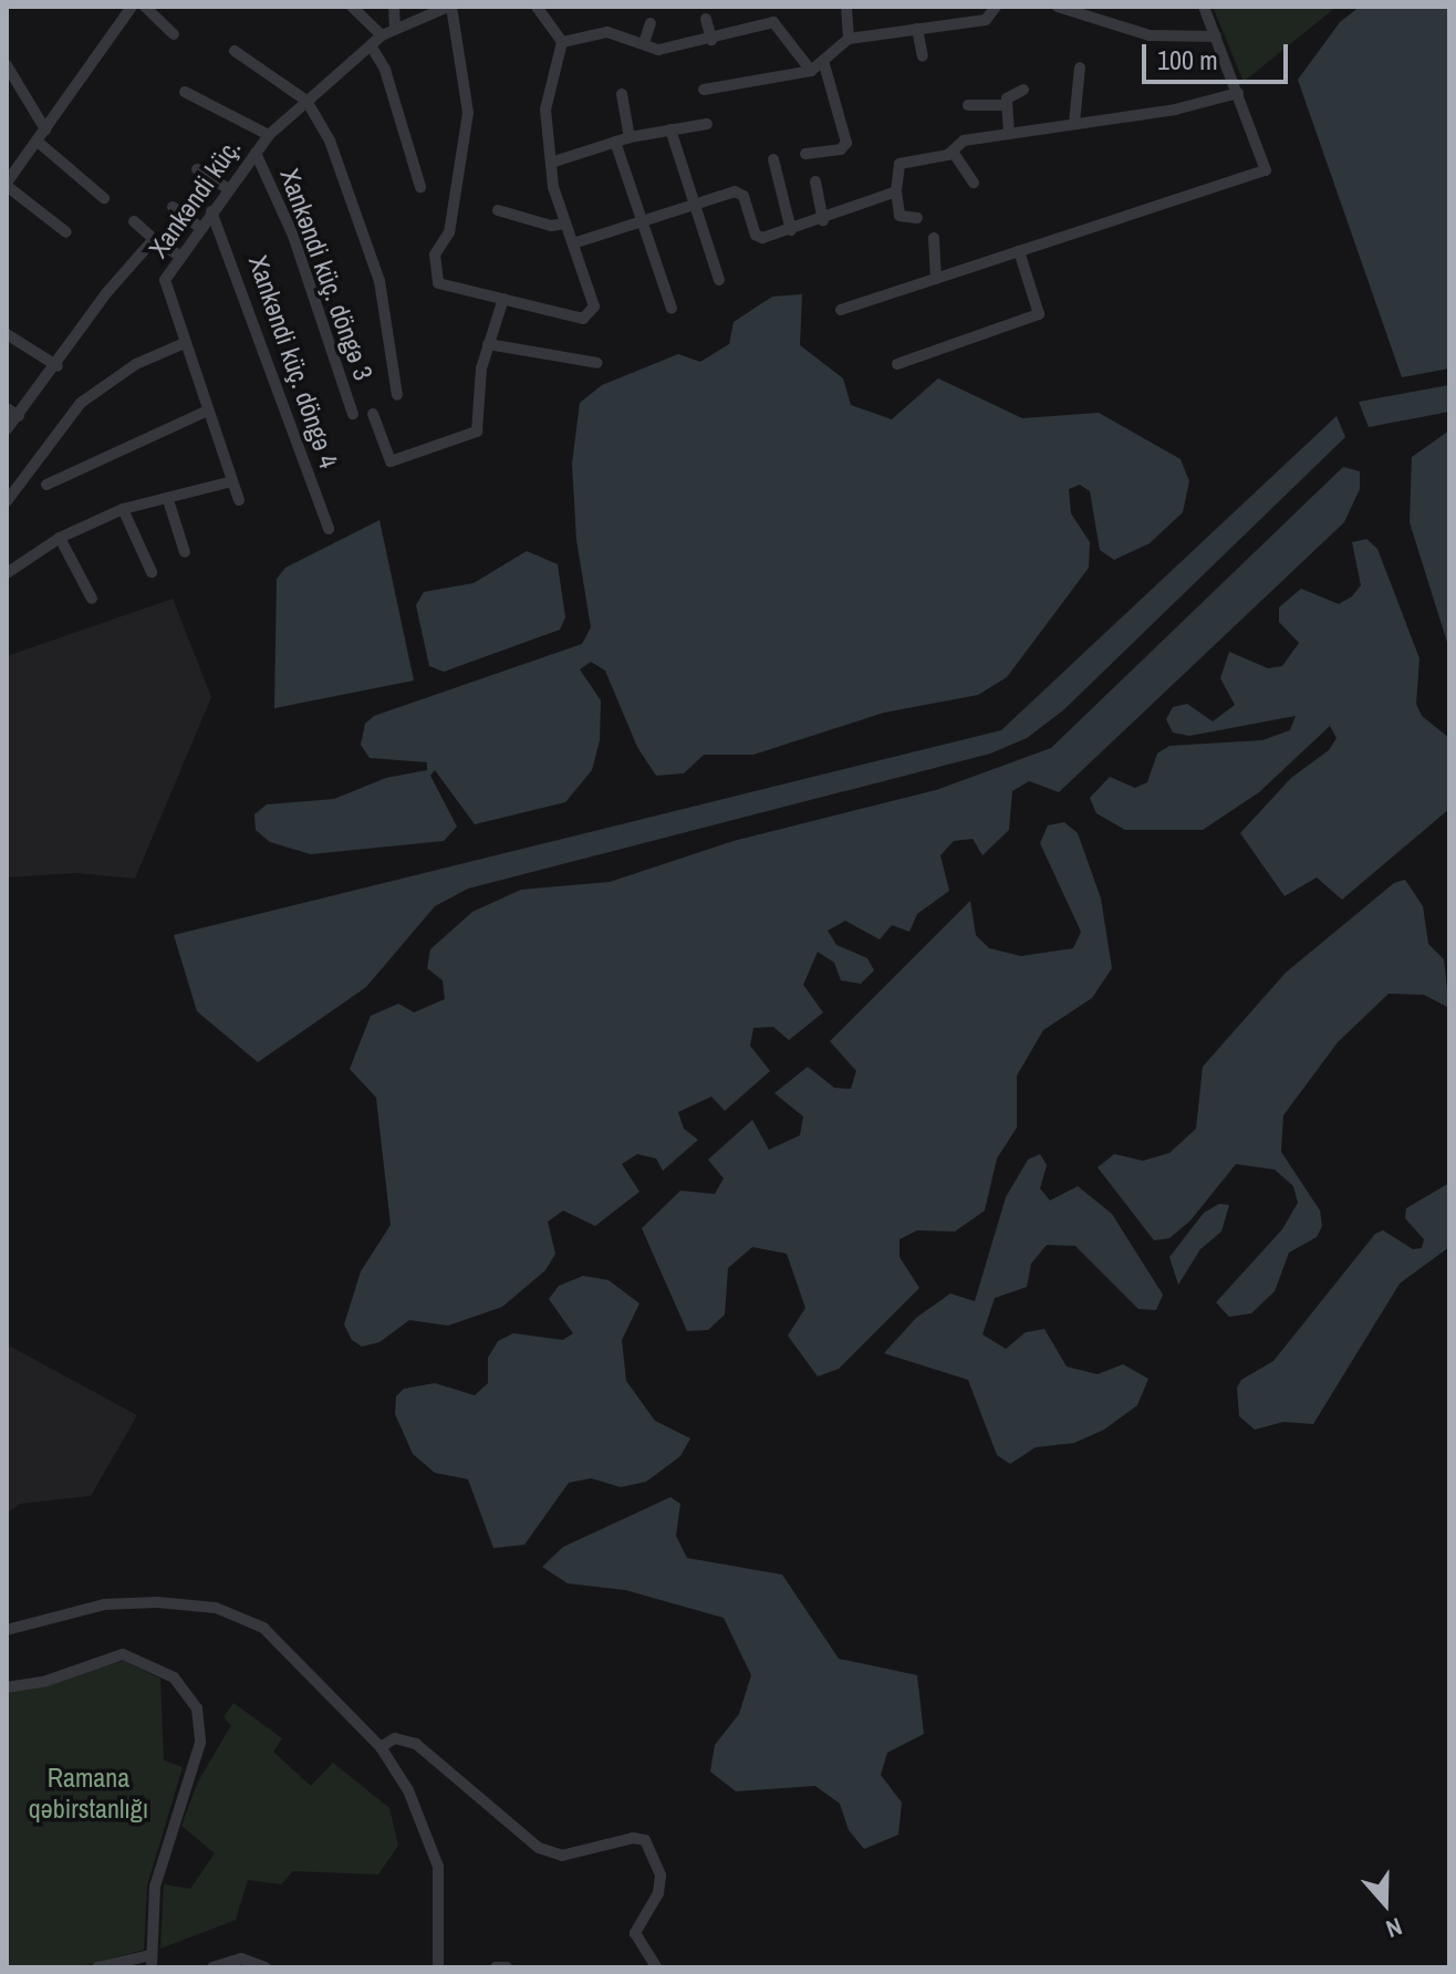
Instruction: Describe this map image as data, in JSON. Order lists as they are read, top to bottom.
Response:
{
  "streets": {
    "street": ["Xankəndi küç.", "Xankəndi küç. döngə 3", "Xankəndi küç. döngə 4"]
  },
  "crossings": [
    ["Xankəndi küç.", "Xankəndi küç. döngə 3"],
    ["Xankəndi küç.", "Xankəndi küç. döngə 4"]
  ],
  "parks": ["Ramana qəbirstanlığı"],
  "scale_bar": "100 m",
  "north": "bottom"
}
